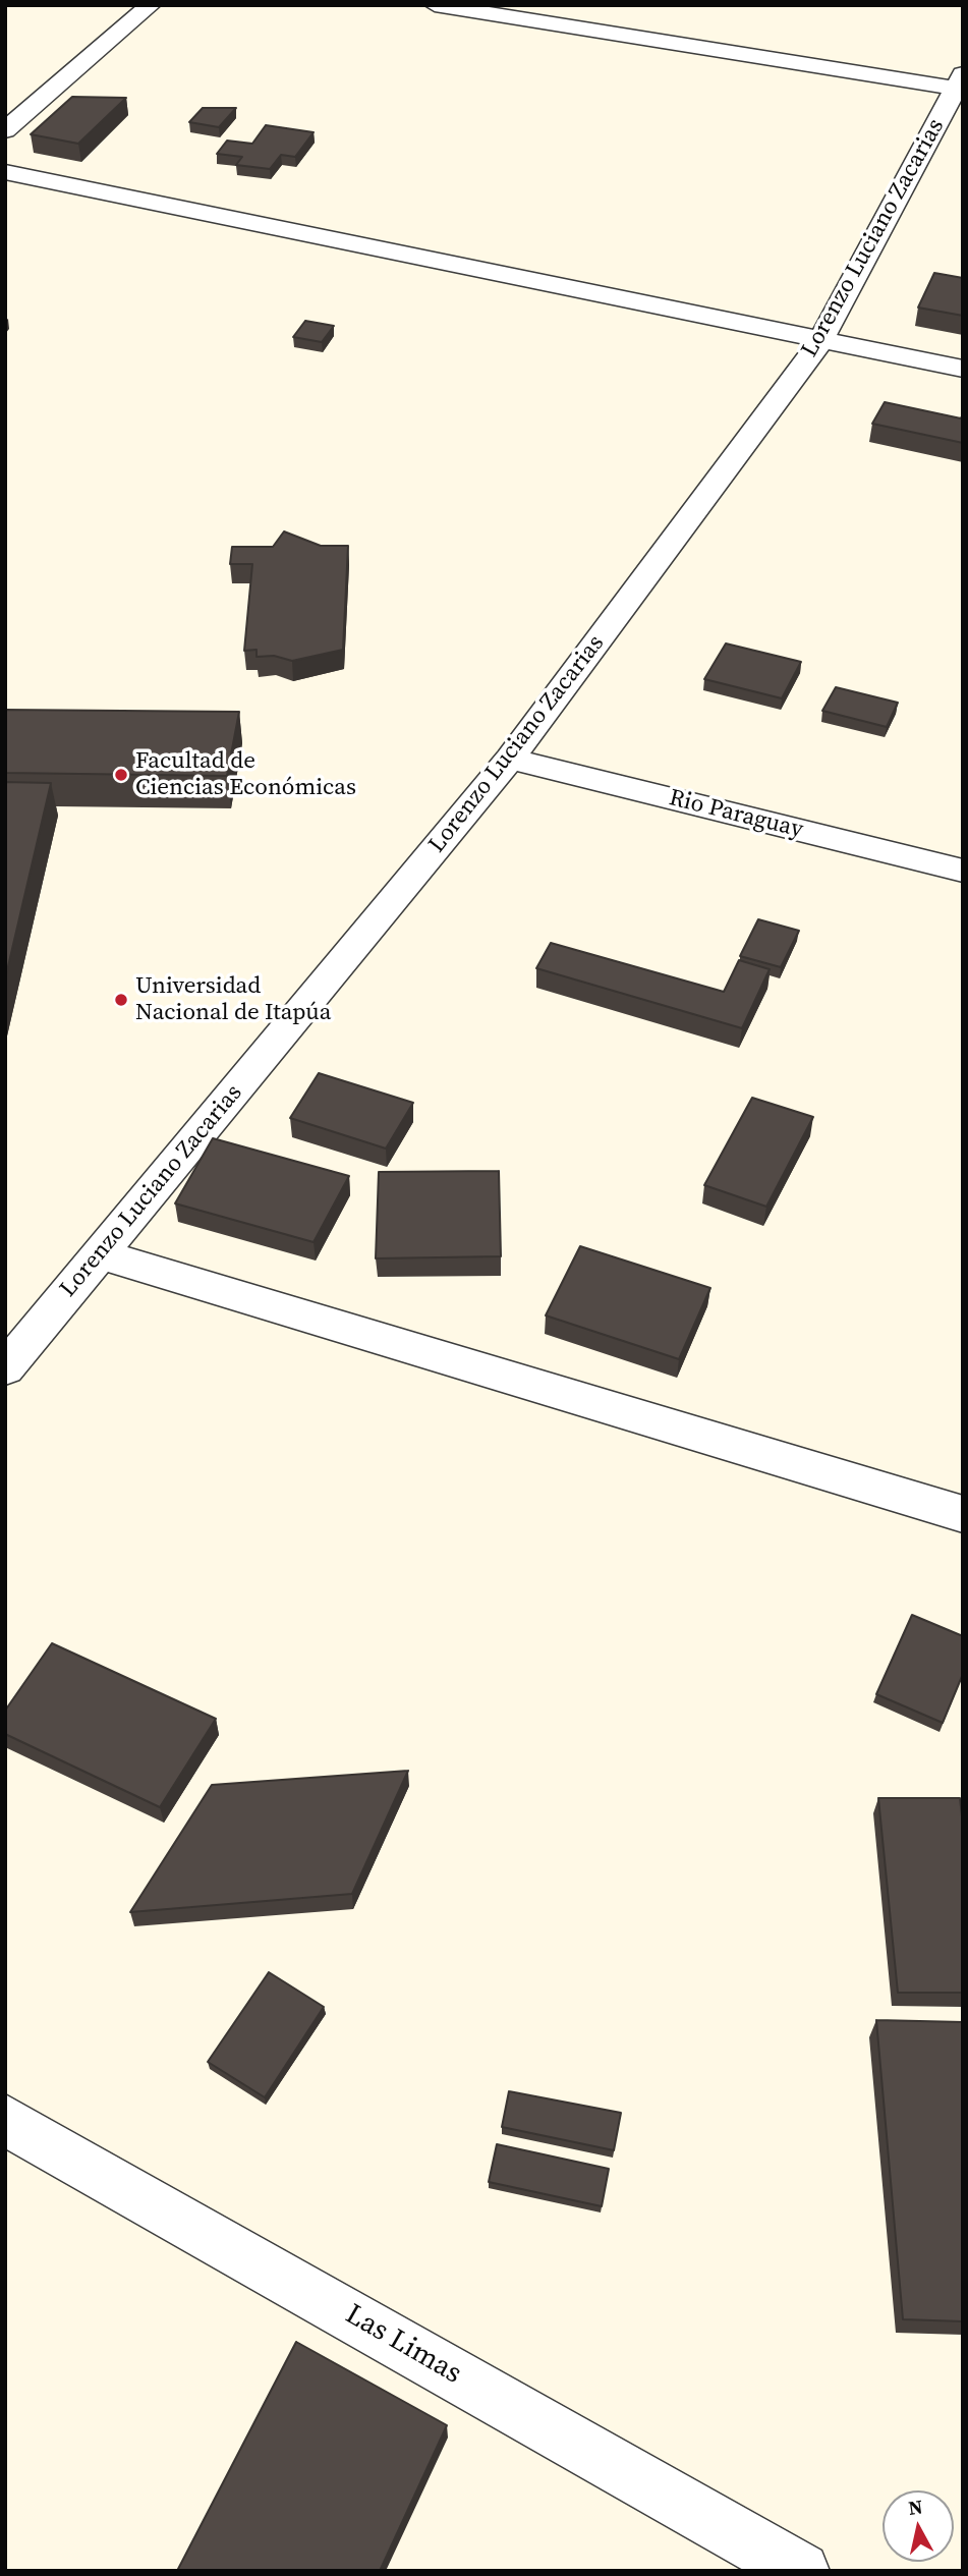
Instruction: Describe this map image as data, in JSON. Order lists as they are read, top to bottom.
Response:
{
  "streets": {
    "street": ["Lorenzo Luciano Zacarias", "Rio Paraguay", "Las Limas"]
  },
  "crossings": [
    ["Lorenzo Luciano Zacarias", "Rio Paraguay"]
  ],
  "places": ["Facultad de Ciencias Económicas", "Universidad Nacional de Itapúa"],
  "north": "top"
}
